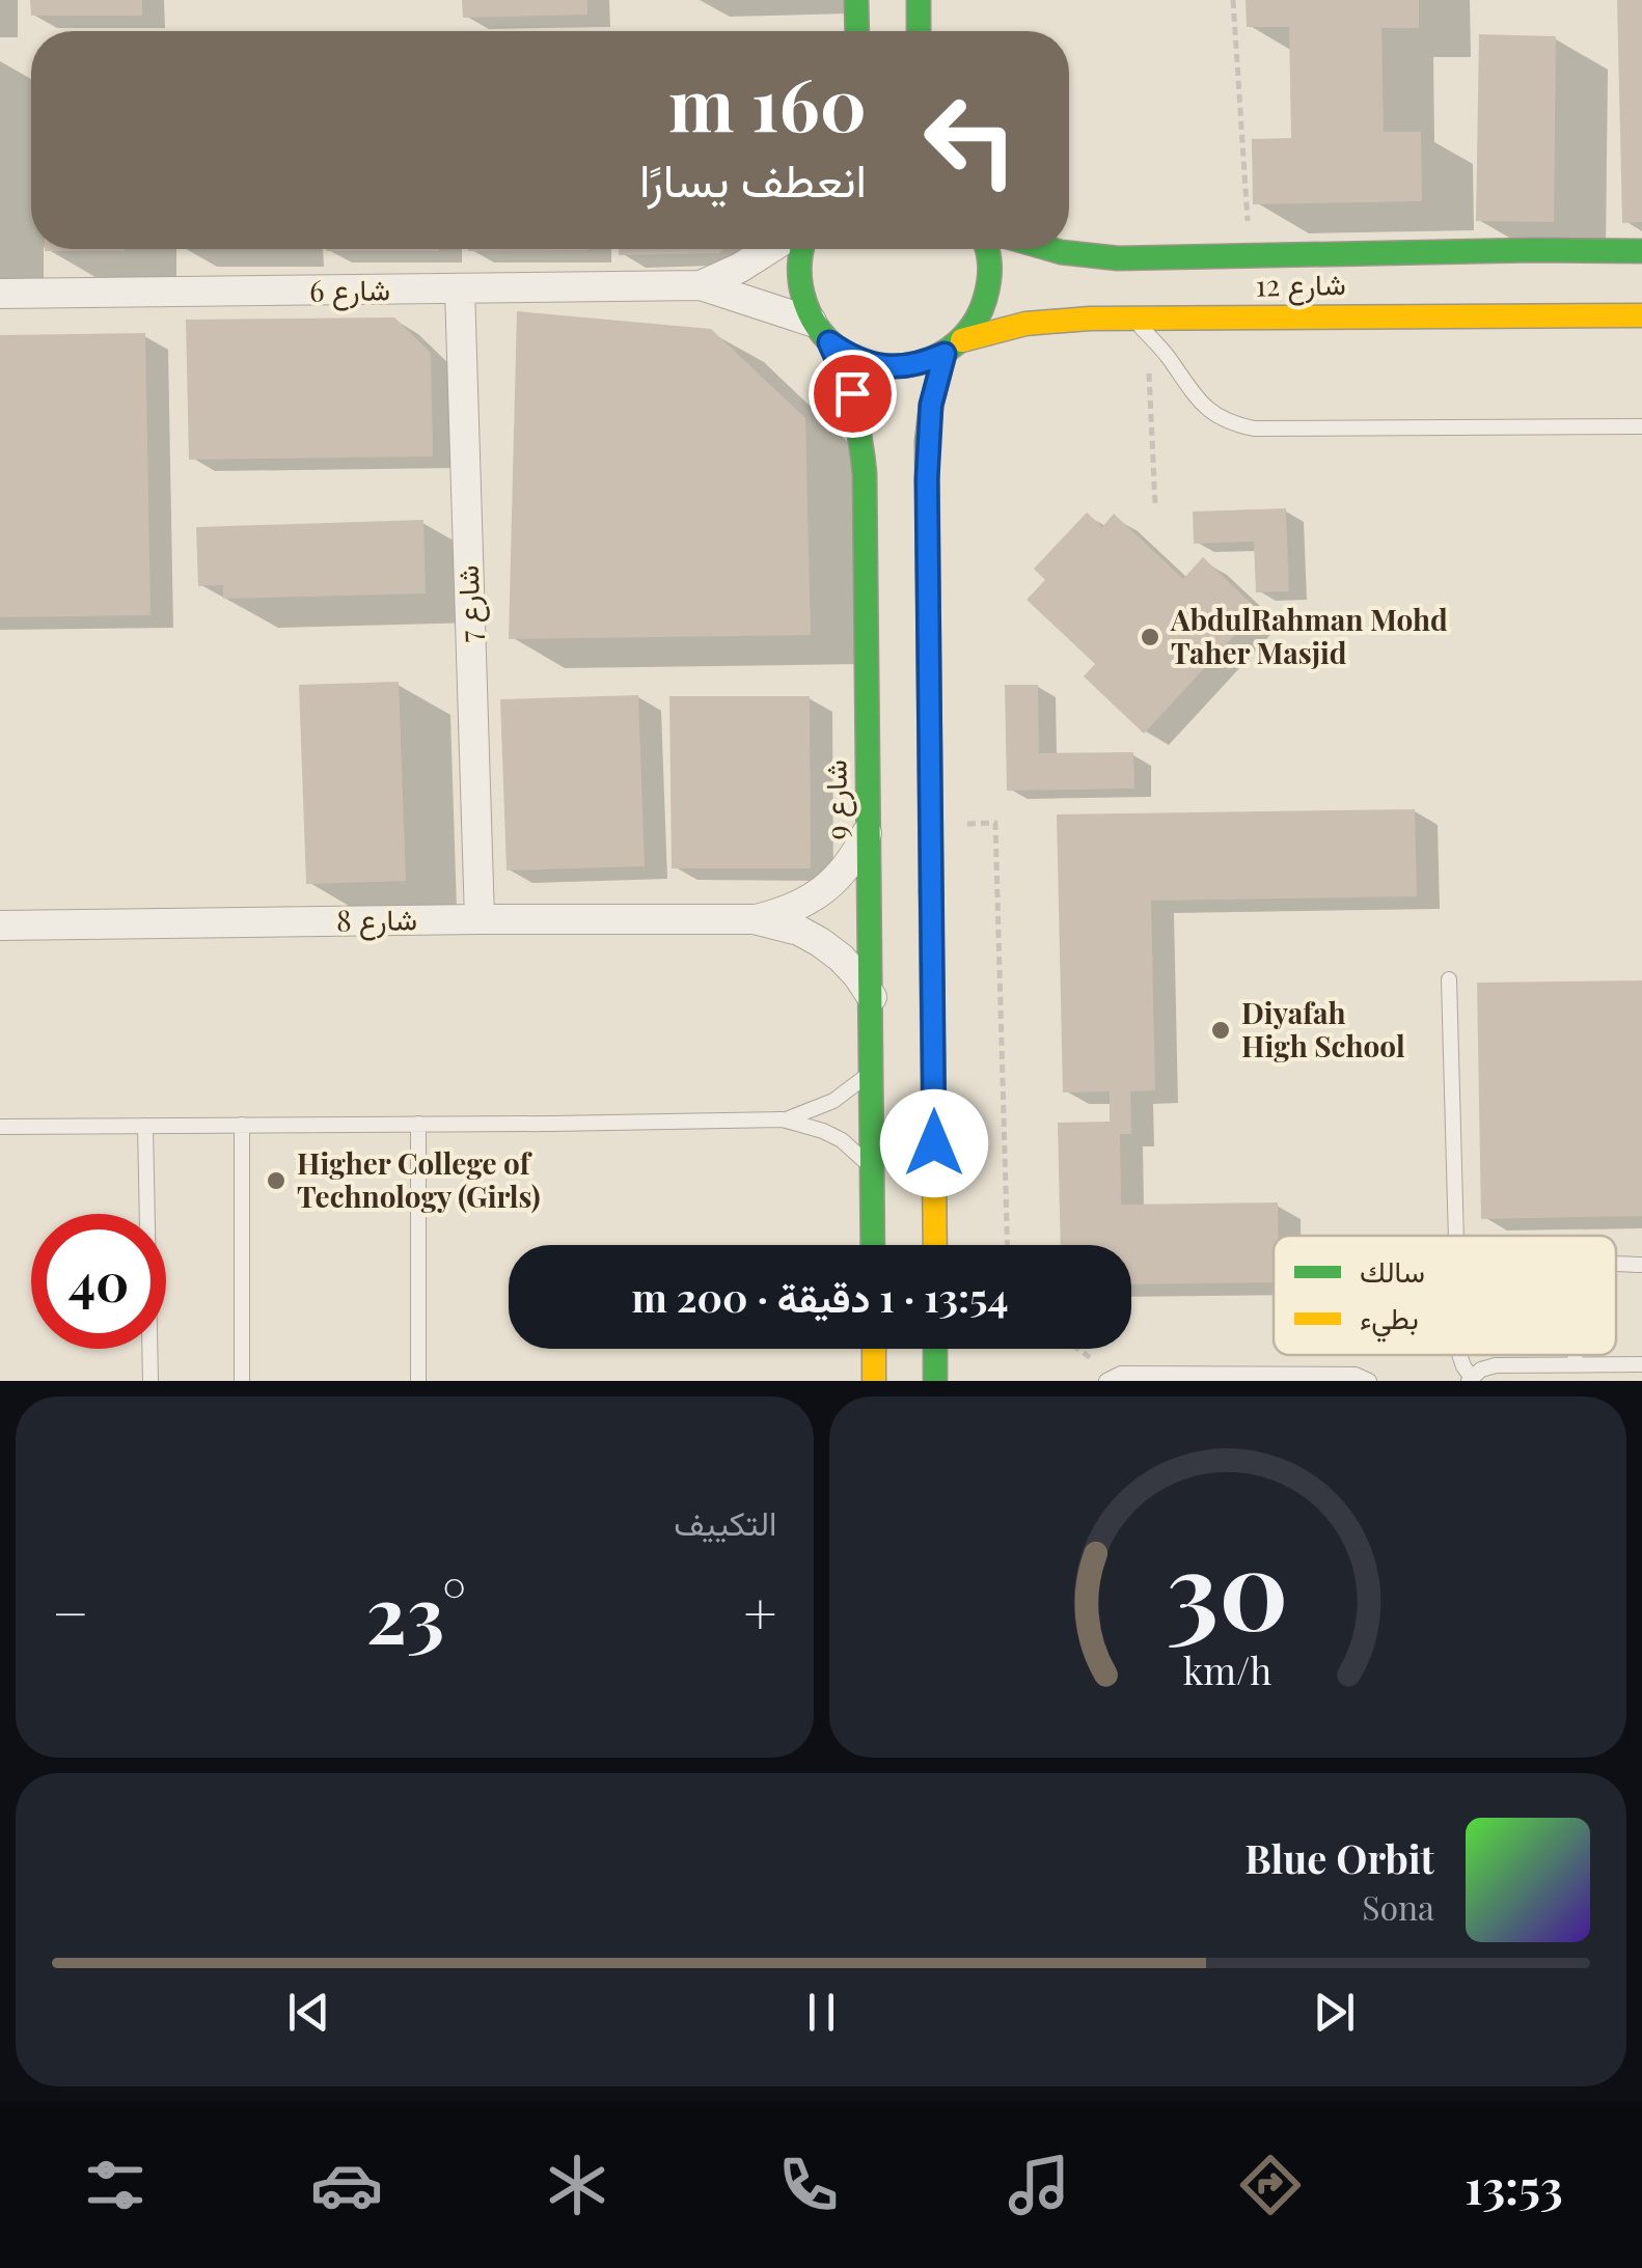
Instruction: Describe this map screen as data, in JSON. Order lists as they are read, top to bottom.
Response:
{
  "streets": {
    "street": [
      "شارع 12",
      "شارع 6",
      "شارع 7",
      "شارع 9",
      "شارع 8"
    ]
  },
  "crossings": [
    ["شارع 12", "شارع 6"],
    ["شارع 12", "شارع 9"],
    ["شارع 6", "شارع 7"],
    ["شارع 6", "شارع 9"],
    ["شارع 7", "شارع 8"],
    ["شارع 9", "شارع 8"]
  ],
  "places": ["AbdulRahman Mohd Taher Masjid", "Diyafah High School", "Higher College of Technology (Girls)"],
  "legend": ["سالك", "بطيء"],
  "page": {
    "turn": ["160 m", "انعطف يسارًا"],
    "limit": "40",
    "trip": "13:54 · 1 دقيقة · 200 m",
    "tile": "التكييف",
    "heat": ["−", "23°", "+"],
    "song": ["Blue Orbit", "Sona"],
    "tabs": "13:53",
    "gauge": ["30", "km/h"]
  }
}
